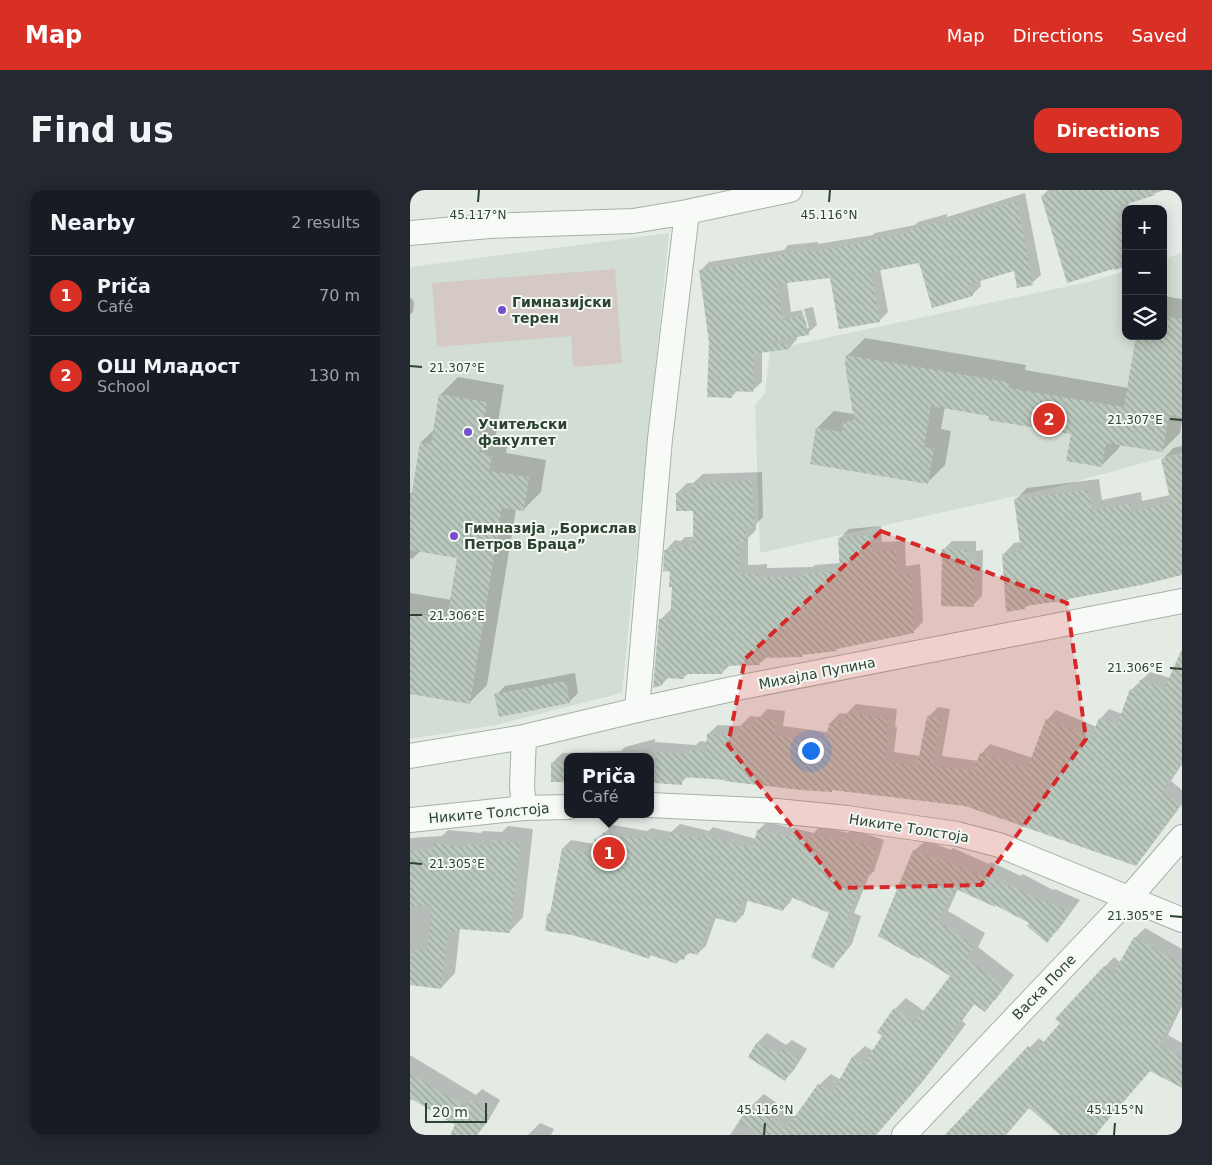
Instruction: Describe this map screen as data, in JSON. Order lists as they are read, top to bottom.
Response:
{
  "streets": {
    "street": ["Михајла Пупина", "Никите Толстоја", "Васка Попе"]
  },
  "crossings": [
    ["Никите Толстоја", "Васка Попе"]
  ],
  "places": ["Гимназијски терен", "Учитељски факултет", "Гимназија „Борислав Петров Браца”"],
  "scale_bar": "20 m",
  "page": {
    "header": "Map",
    "nav": ["Map", "Directions", "Saved"],
    "buttons": "Directions",
    "title": "Find us",
    "heading": ["Nearby", "2 results"],
    "map_buttons": ["+", "−"],
    "list": [
      {
        "mark": "1",
        "name": "Priča",
        "note": "Café",
        "value": "70 m"
      },
      {
        "mark": "2",
        "name": "ОШ Младост",
        "note": "School",
        "value": "130 m"
      }
    ],
    "pins": ["2", "1"],
    "popup": ["Priča", "Café"],
    "scale": "20 m"
  },
  "coordinates": [
    "45.117°N",
    "45.116°N",
    "21.307°E",
    "21.306°E",
    "21.305°E",
    "45.115°N"
  ]
}
